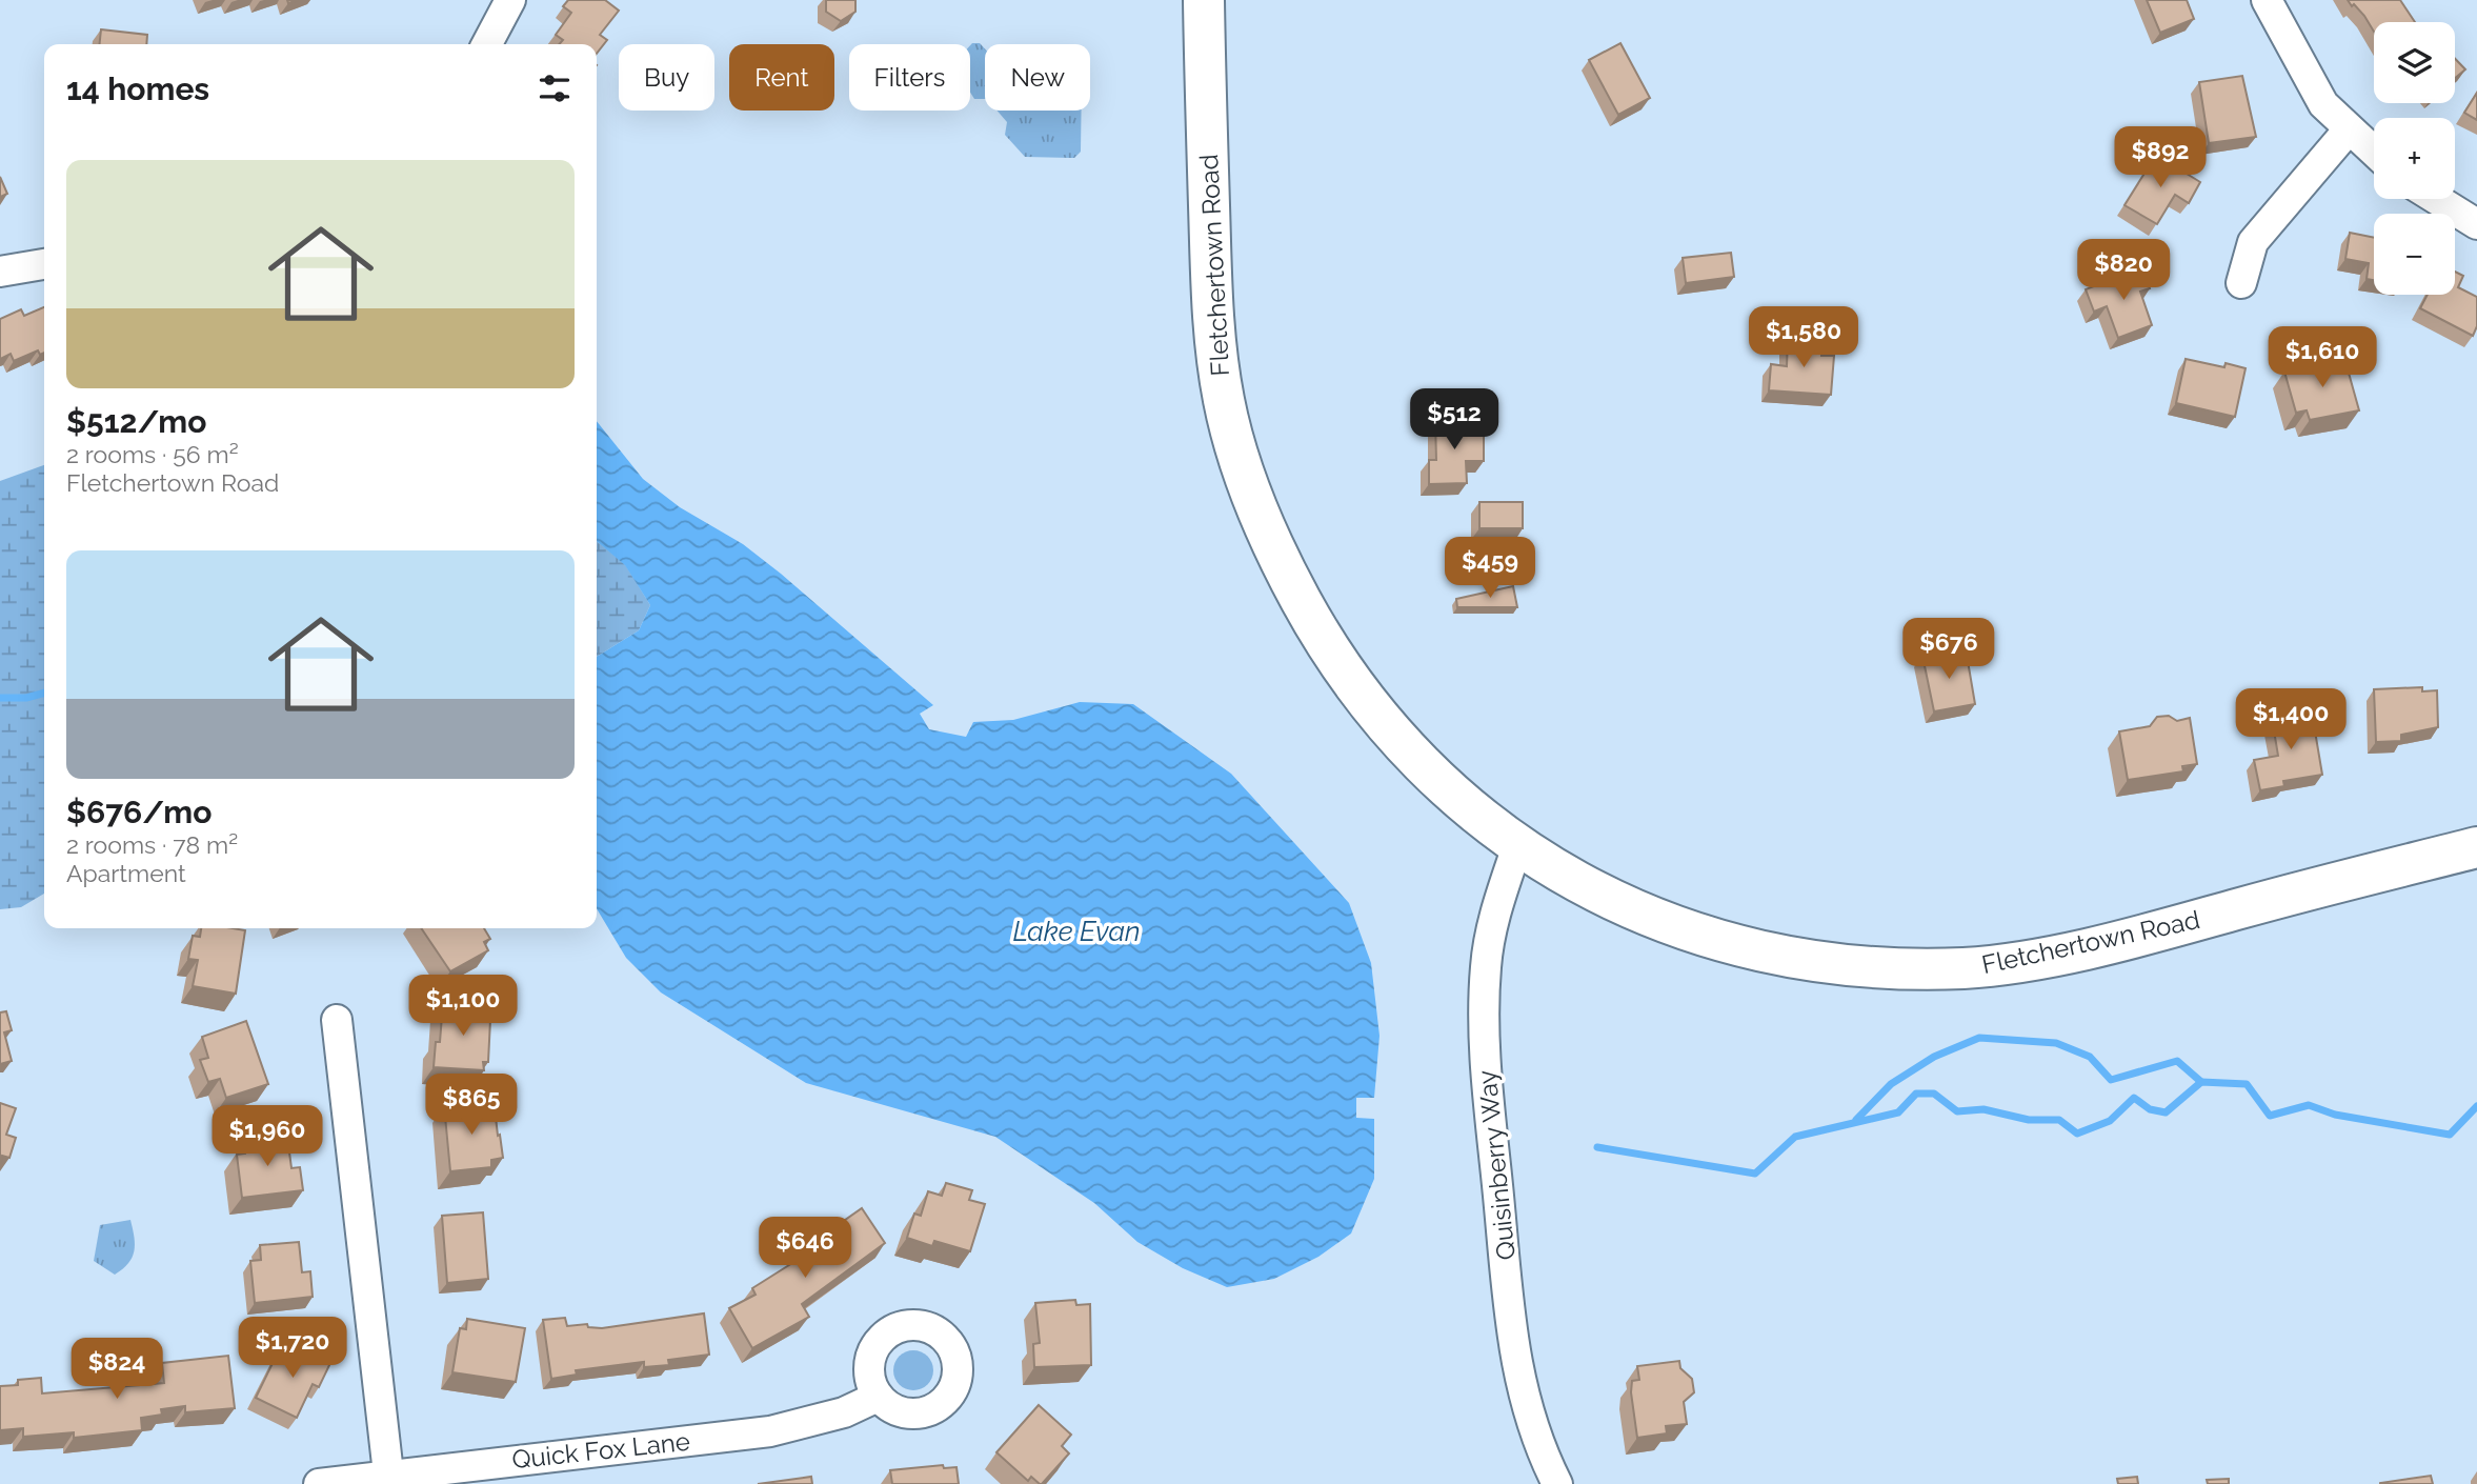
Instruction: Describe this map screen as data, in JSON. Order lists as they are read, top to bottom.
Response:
{
  "streets": {
    "street": ["Fletchertown Road", "Quisinberry Way", "Quick Fox Lane"]
  },
  "crossings": [
    ["Fletchertown Road", "Quisinberry Way"]
  ],
  "water": ["Lake Evan"],
  "page": {
    "map_buttons": ["+", "−"],
    "chip": [
      "Buy",
      "Rent",
      "Filters",
      "New"
    ],
    "heading": "14 homes",
    "price": [
      "$892",
      "$820",
      "$1,580",
      "$1,610",
      "$512",
      "$459",
      "$676",
      "$1,400",
      "$1,100",
      "$865",
      "$1,960",
      "$646",
      "$1,720",
      "$824"
    ],
    "list": [
      {
        "name": "$512/mo",
        "note": "2 rooms · 56 m² · Fletchertown Road"
      },
      {
        "name": "$676/mo",
        "note": "2 rooms · 78 m² · Apartment"
      }
    ]
  }
}
